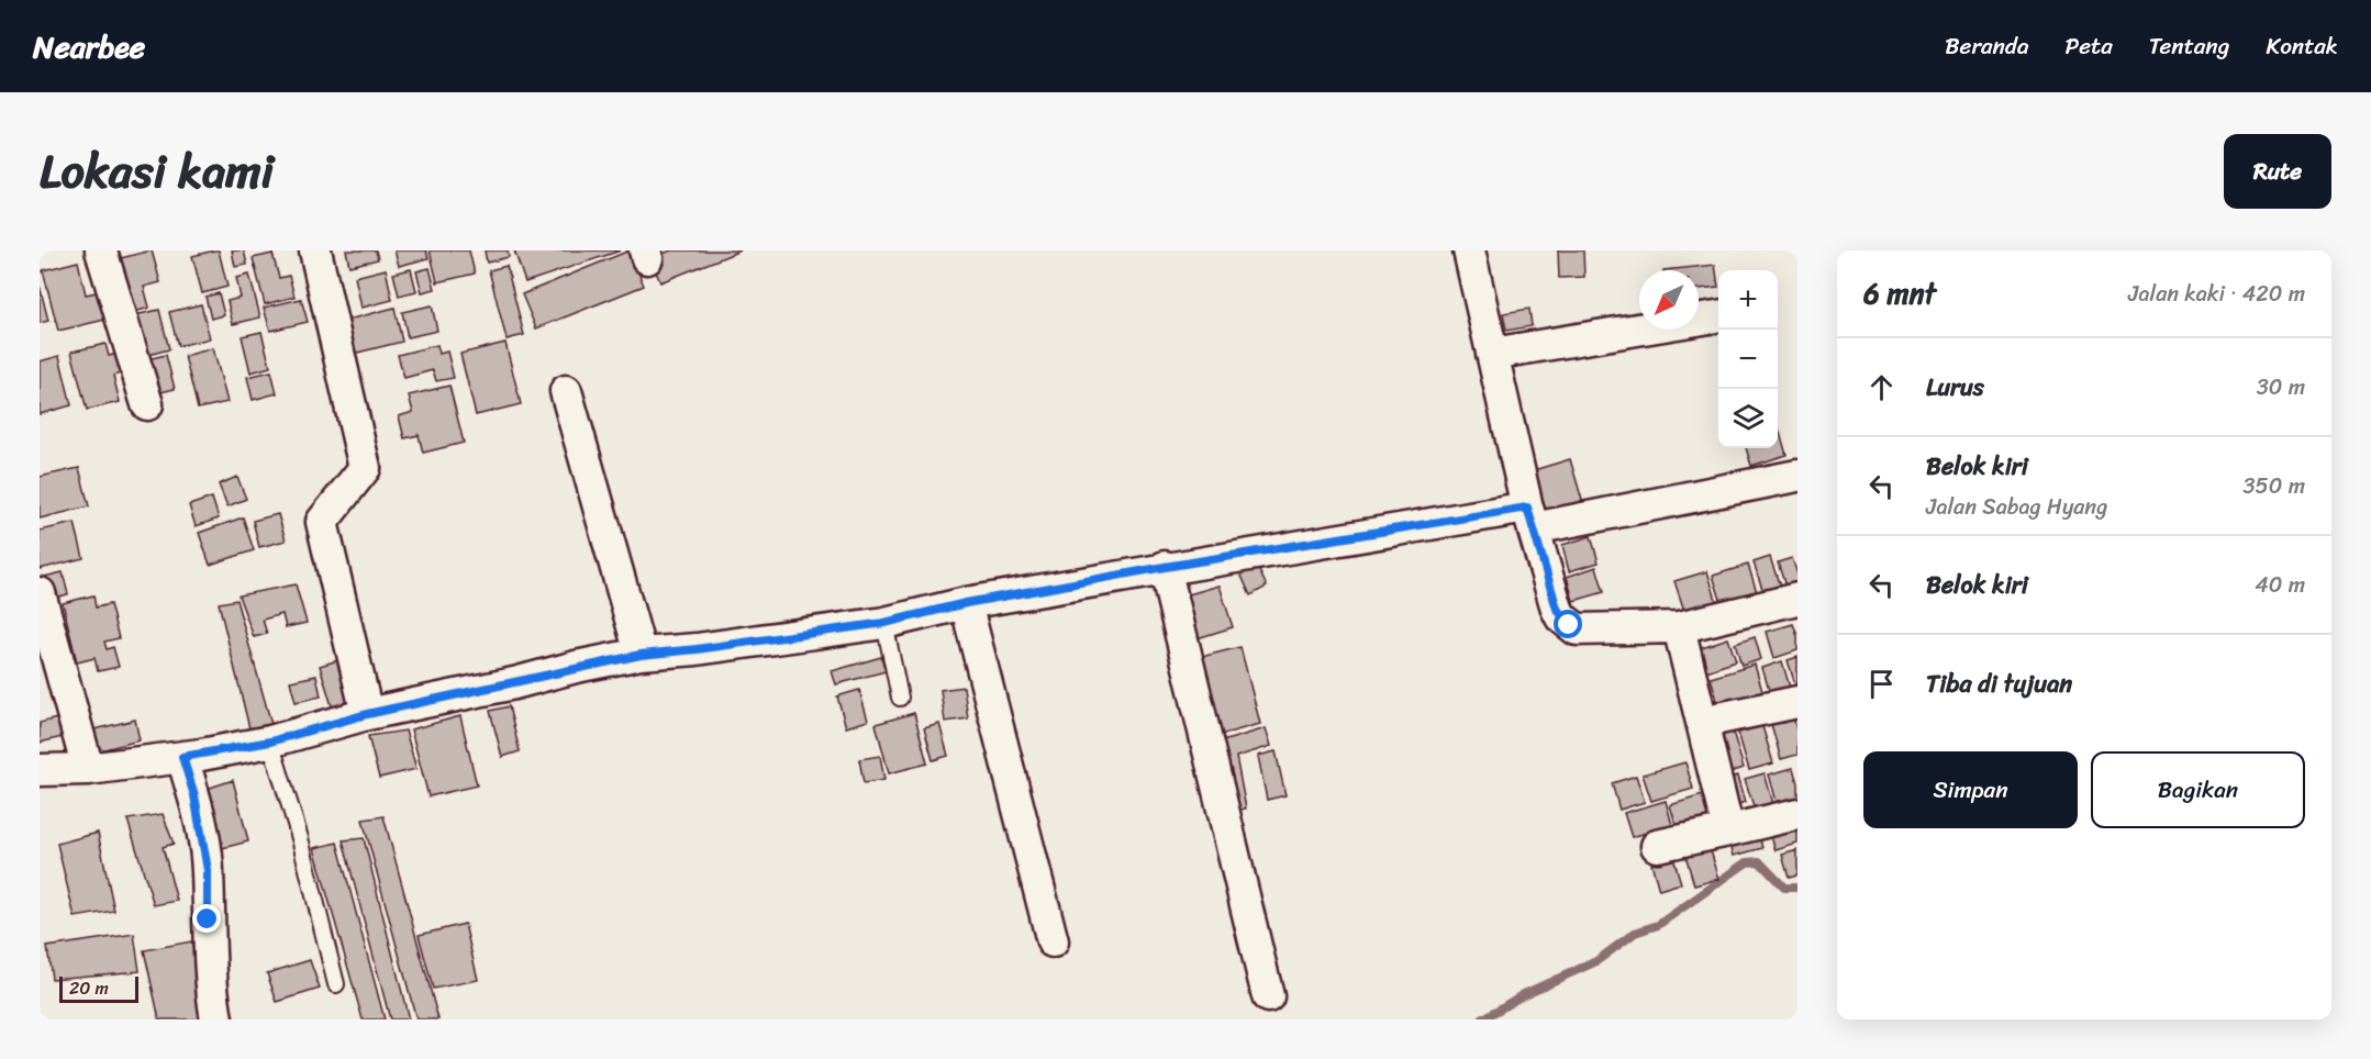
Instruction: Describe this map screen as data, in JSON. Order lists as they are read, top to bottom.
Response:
{
  "scale_bar": "20 m",
  "north": "bottom left",
  "page": {
    "header": "Nearbee",
    "nav": [
      "Beranda",
      "Peta",
      "Tentang",
      "Kontak"
    ],
    "title": "Lokasi kami",
    "buttons": [
      "Rute",
      ["Simpan", "Bagikan"]
    ],
    "heading": ["6 mnt", "Jalan kaki · 420 m"],
    "map_buttons": ["+", "−"],
    "list": [
      ["Lurus", "30 m"],
      ["Belok kiri", "Jalan Sabag Hyang", "350 m"],
      ["Belok kiri", "40 m"],
      "Tiba di tujuan"
    ],
    "scale": "20 m"
  }
}
